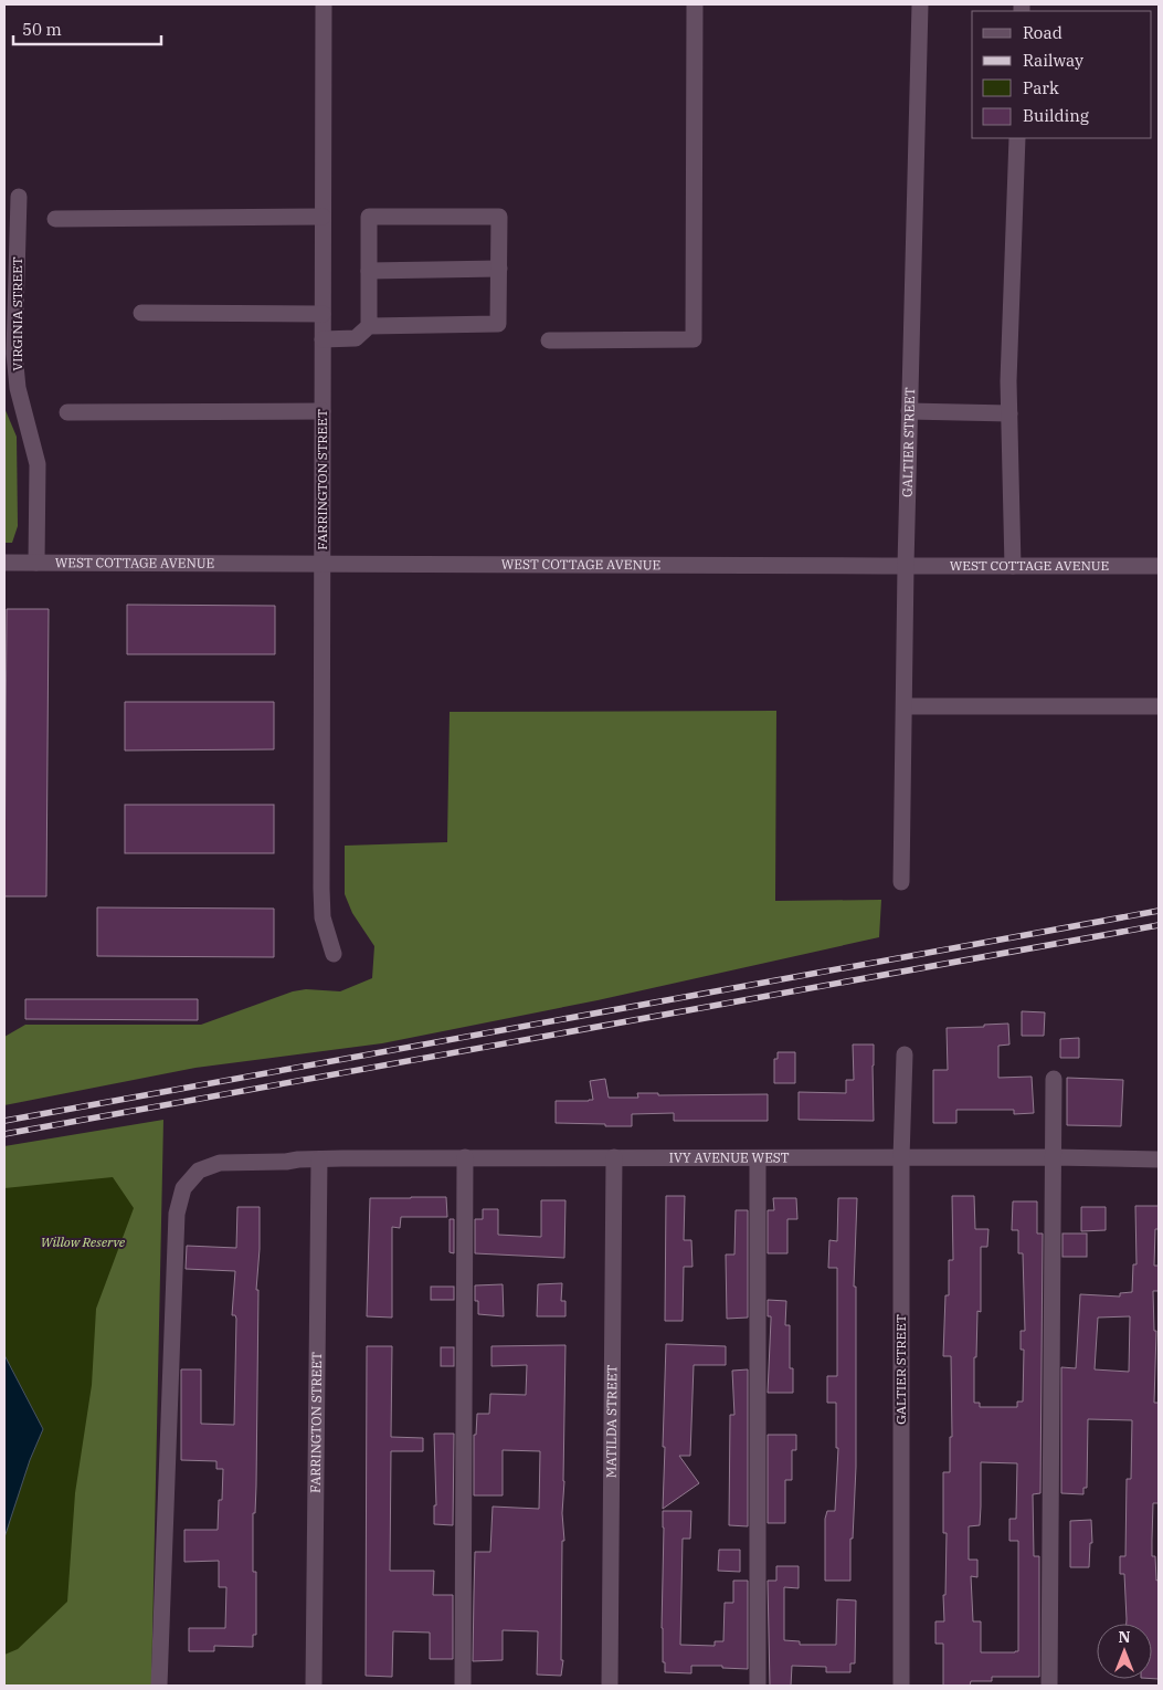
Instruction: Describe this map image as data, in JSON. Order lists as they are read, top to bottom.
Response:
{
  "streets": {
    "street": [
      "VIRGINIA STREET",
      "GALTIER STREET",
      "FARRINGTON STREET",
      "WEST COTTAGE AVENUE",
      "IVY AVENUE WEST",
      "MATILDA STREET"
    ]
  },
  "crossings": [
    ["VIRGINIA STREET", "WEST COTTAGE AVENUE"],
    ["GALTIER STREET", "WEST COTTAGE AVENUE"],
    ["GALTIER STREET", "IVY AVENUE WEST"],
    ["FARRINGTON STREET", "WEST COTTAGE AVENUE"],
    ["FARRINGTON STREET", "IVY AVENUE WEST"],
    ["IVY AVENUE WEST", "MATILDA STREET"]
  ],
  "parks": ["Willow Reserve"],
  "legend": [
    "Road",
    "Railway",
    "Park",
    "Building"
  ],
  "scale_bar": "50 m",
  "north": "top"
}
